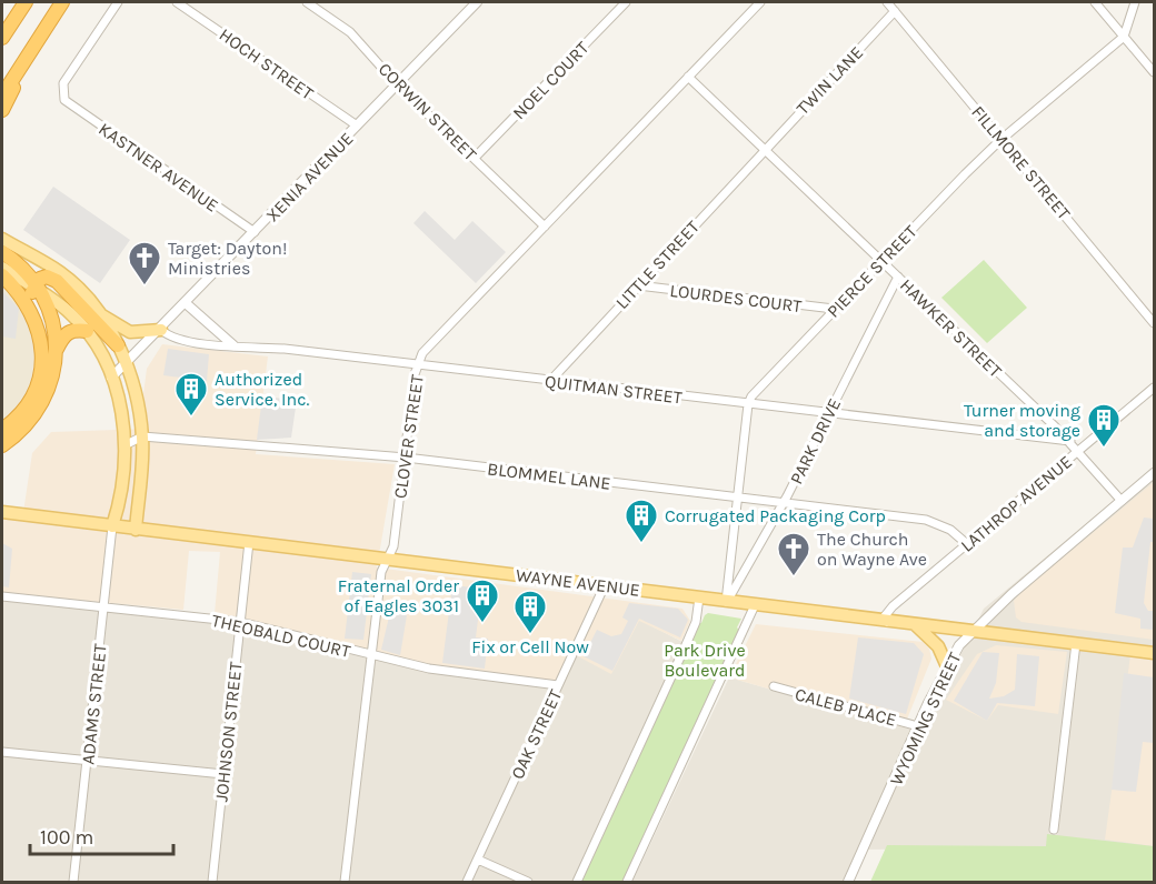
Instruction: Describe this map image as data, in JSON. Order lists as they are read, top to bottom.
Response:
{
  "streets": {
    "main road": ["WAYNE AVENUE"],
    "street": [
      "HOCH STREET",
      "NOEL COURT",
      "TWIN LANE",
      "CORWIN STREET",
      "FILLMORE STREET",
      "KASTNER AVENUE",
      "XENIA AVENUE",
      "LITTLE STREET",
      "PIERCE STREET",
      "LOURDES COURT",
      "HAWKER STREET",
      "QUITMAN STREET",
      "CLOVER STREET",
      "PARK DRIVE",
      "BLOMMEL LANE",
      "LATHROP AVENUE",
      "THEOBALD COURT",
      "ADAMS STREET",
      "CALEB PLACE",
      "WYOMING STREET",
      "JOHNSON STREET",
      "OAK STREET"
    ]
  },
  "crossings": [
    ["HOCH STREET", "XENIA AVENUE"],
    ["NOEL COURT", "CORWIN STREET"],
    ["TWIN LANE", "FILLMORE STREET"],
    ["TWIN LANE", "LITTLE STREET"],
    ["TWIN LANE", "HAWKER STREET"],
    ["CORWIN STREET", "XENIA AVENUE"],
    ["CORWIN STREET", "CLOVER STREET"],
    ["FILLMORE STREET", "PIERCE STREET"],
    ["KASTNER AVENUE", "XENIA AVENUE"],
    ["XENIA AVENUE", "QUITMAN STREET"],
    ["LITTLE STREET", "LOURDES COURT"],
    ["LITTLE STREET", "HAWKER STREET"],
    ["LITTLE STREET", "QUITMAN STREET"],
    ["PIERCE STREET", "LOURDES COURT"],
    ["PIERCE STREET", "HAWKER STREET"],
    ["PIERCE STREET", "QUITMAN STREET"],
    ["HAWKER STREET", "QUITMAN STREET"],
    ["HAWKER STREET", "CLOVER STREET"],
    ["HAWKER STREET", "PARK DRIVE"],
    ["HAWKER STREET", "LATHROP AVENUE"],
    ["HAWKER STREET", "WYOMING STREET"],
    ["QUITMAN STREET", "CLOVER STREET"],
    ["QUITMAN STREET", "PARK DRIVE"],
    ["CLOVER STREET", "BLOMMEL LANE"],
    ["CLOVER STREET", "WAYNE AVENUE"],
    ["CLOVER STREET", "THEOBALD COURT"],
    ["PARK DRIVE", "BLOMMEL LANE"],
    ["PARK DRIVE", "WAYNE AVENUE"],
    ["BLOMMEL LANE", "LATHROP AVENUE"],
    ["LATHROP AVENUE", "WAYNE AVENUE"],
    ["WAYNE AVENUE", "ADAMS STREET"],
    ["WAYNE AVENUE", "WYOMING STREET"],
    ["WAYNE AVENUE", "JOHNSON STREET"],
    ["WAYNE AVENUE", "OAK STREET"],
    ["THEOBALD COURT", "ADAMS STREET"],
    ["THEOBALD COURT", "JOHNSON STREET"],
    ["THEOBALD COURT", "OAK STREET"],
    ["CALEB PLACE", "WYOMING STREET"]
  ],
  "parks": ["Park Drive Boulevard"],
  "places": {
    "church": ["Target: Dayton! Ministries", "The Church on Wayne Ave"],
    "building": [
      "Authorized Service, Inc.",
      "Turner moving and storage",
      "Corrugated Packaging Corp",
      "Fraternal Order of Eagles 3031",
      "Fix or Cell Now"
    ]
  },
  "scale_bar": "100 m"
}
